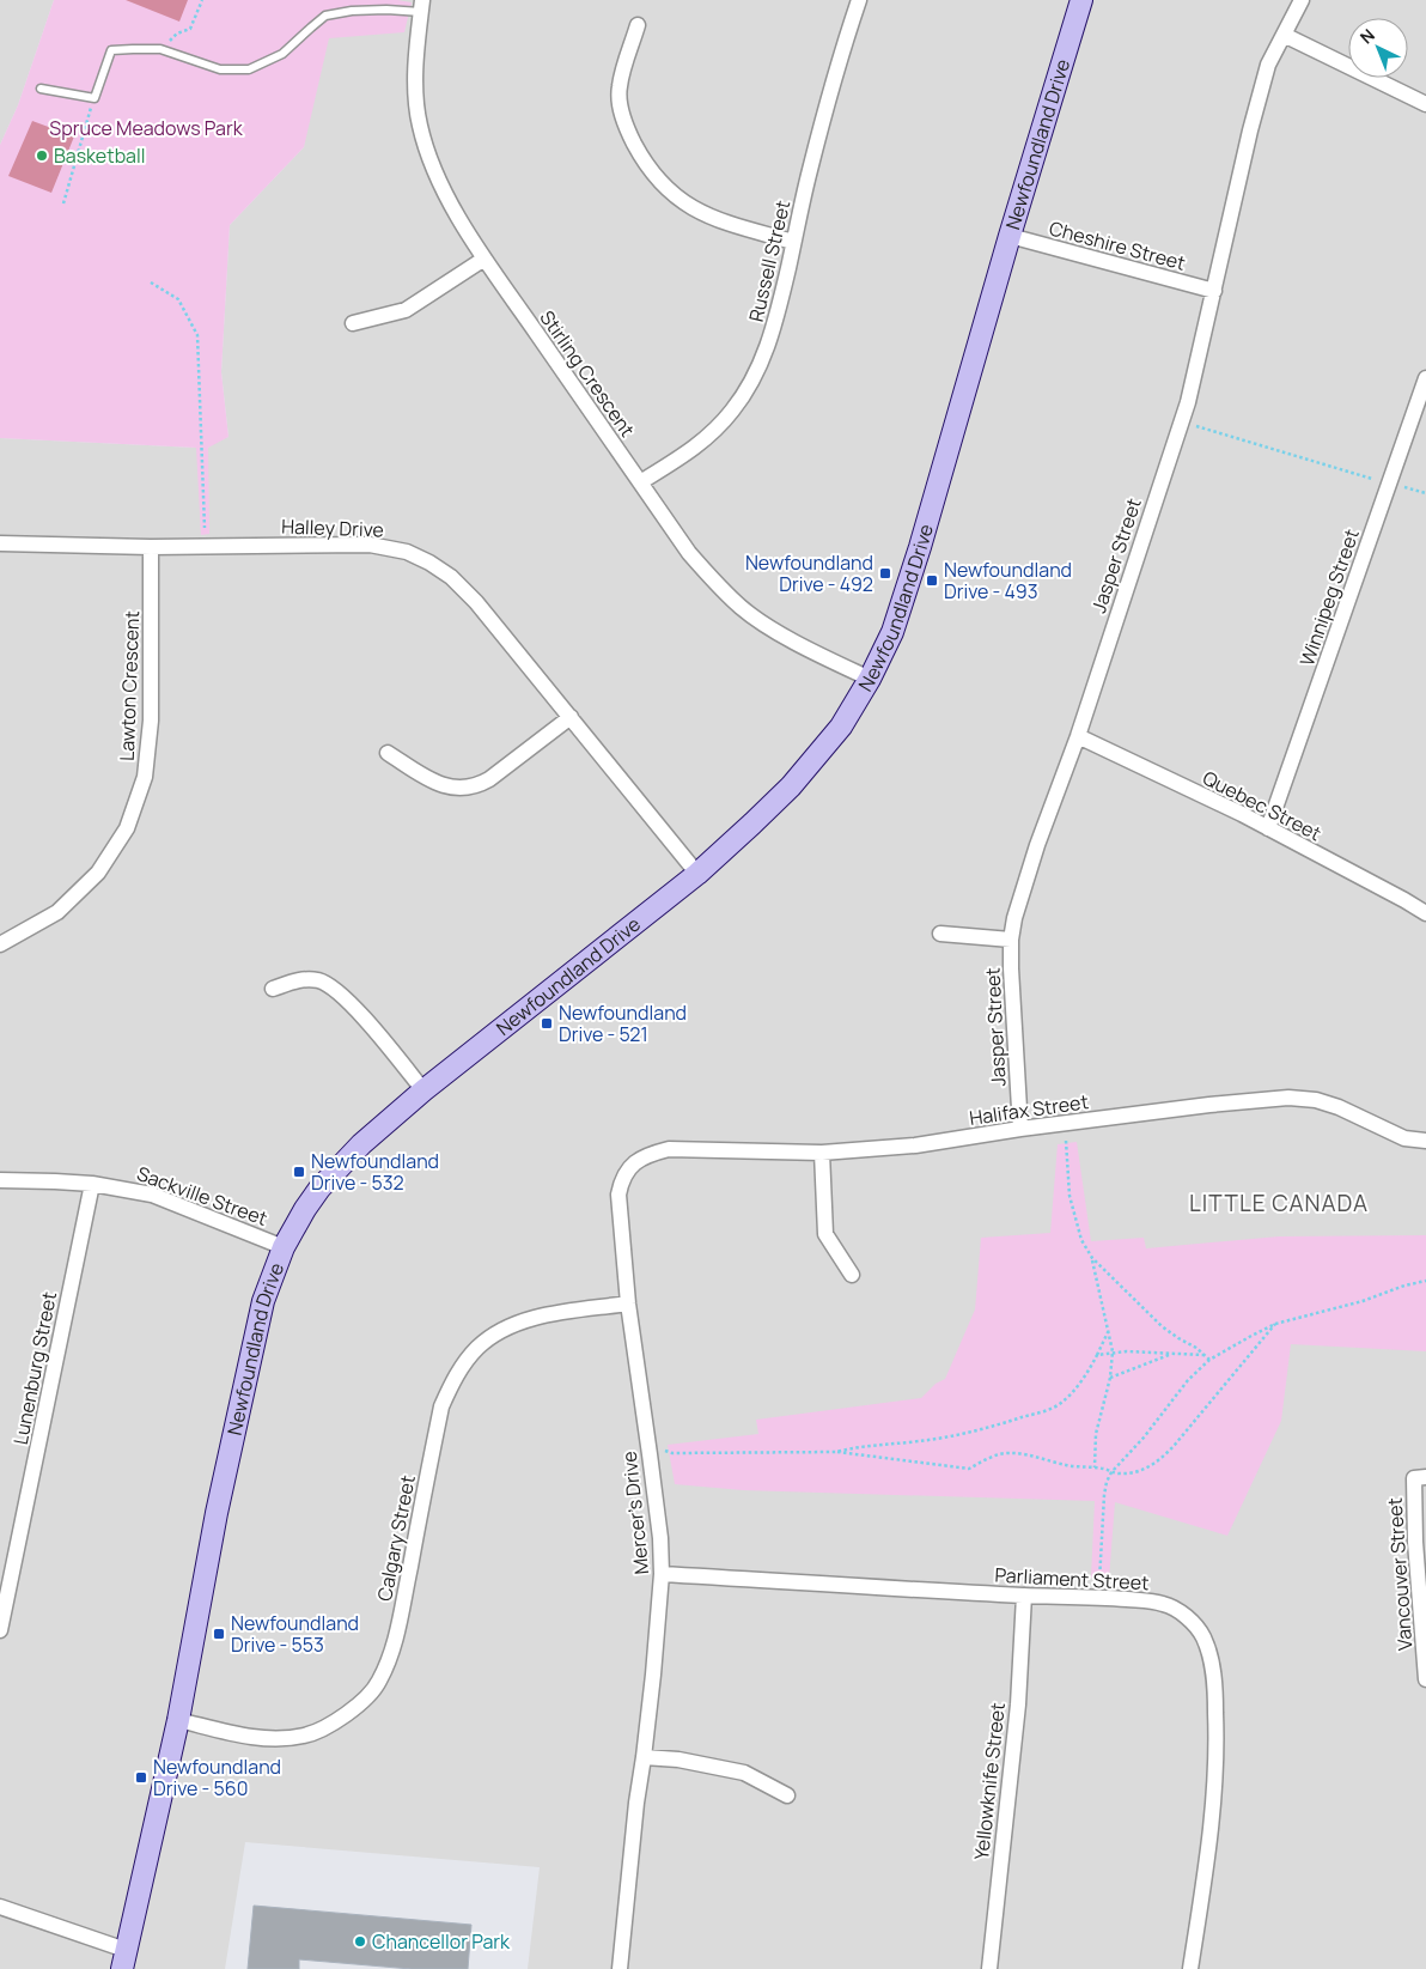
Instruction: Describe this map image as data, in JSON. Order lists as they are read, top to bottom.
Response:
{
  "streets": {
    "street": [
      "Newfoundland Drive",
      "Cheshire Street",
      "Russell Street",
      "Stirling Crescent",
      "Halley Drive",
      "Jasper Street",
      "Winnipeg Street",
      "Lawton Crescent",
      "Quebec Street",
      "Halifax Street",
      "Sackville Street",
      "Lunenburg Street",
      "Mercer's Drive",
      "Calgary Street",
      "Vancouver Street",
      "Parliament Street",
      "Yellowknife Street"
    ]
  },
  "crossings": [
    ["Newfoundland Drive", "Cheshire Street"],
    ["Newfoundland Drive", "Stirling Crescent"],
    ["Newfoundland Drive", "Halley Drive"],
    ["Newfoundland Drive", "Sackville Street"],
    ["Newfoundland Drive", "Calgary Street"],
    ["Cheshire Street", "Jasper Street"],
    ["Russell Street", "Stirling Crescent"],
    ["Halley Drive", "Lawton Crescent"],
    ["Jasper Street", "Quebec Street"],
    ["Jasper Street", "Halifax Street"],
    ["Winnipeg Street", "Quebec Street"],
    ["Halifax Street", "Mercer's Drive"],
    ["Sackville Street", "Lunenburg Street"],
    ["Mercer's Drive", "Calgary Street"],
    ["Mercer's Drive", "Parliament Street"],
    ["Parliament Street", "Yellowknife Street"]
  ],
  "districts": ["LITTLE CANADA"],
  "parks": ["Spruce Meadows Park"],
  "places": {
    "other": ["Basketball", "Chancellor Park"],
    "transit": [
      "Newfoundland Drive - 492",
      "Newfoundland Drive - 493",
      "Newfoundland Drive - 521",
      "Newfoundland Drive - 532",
      "Newfoundland Drive - 553",
      "Newfoundland Drive - 560"
    ]
  },
  "north": "top left"
}
